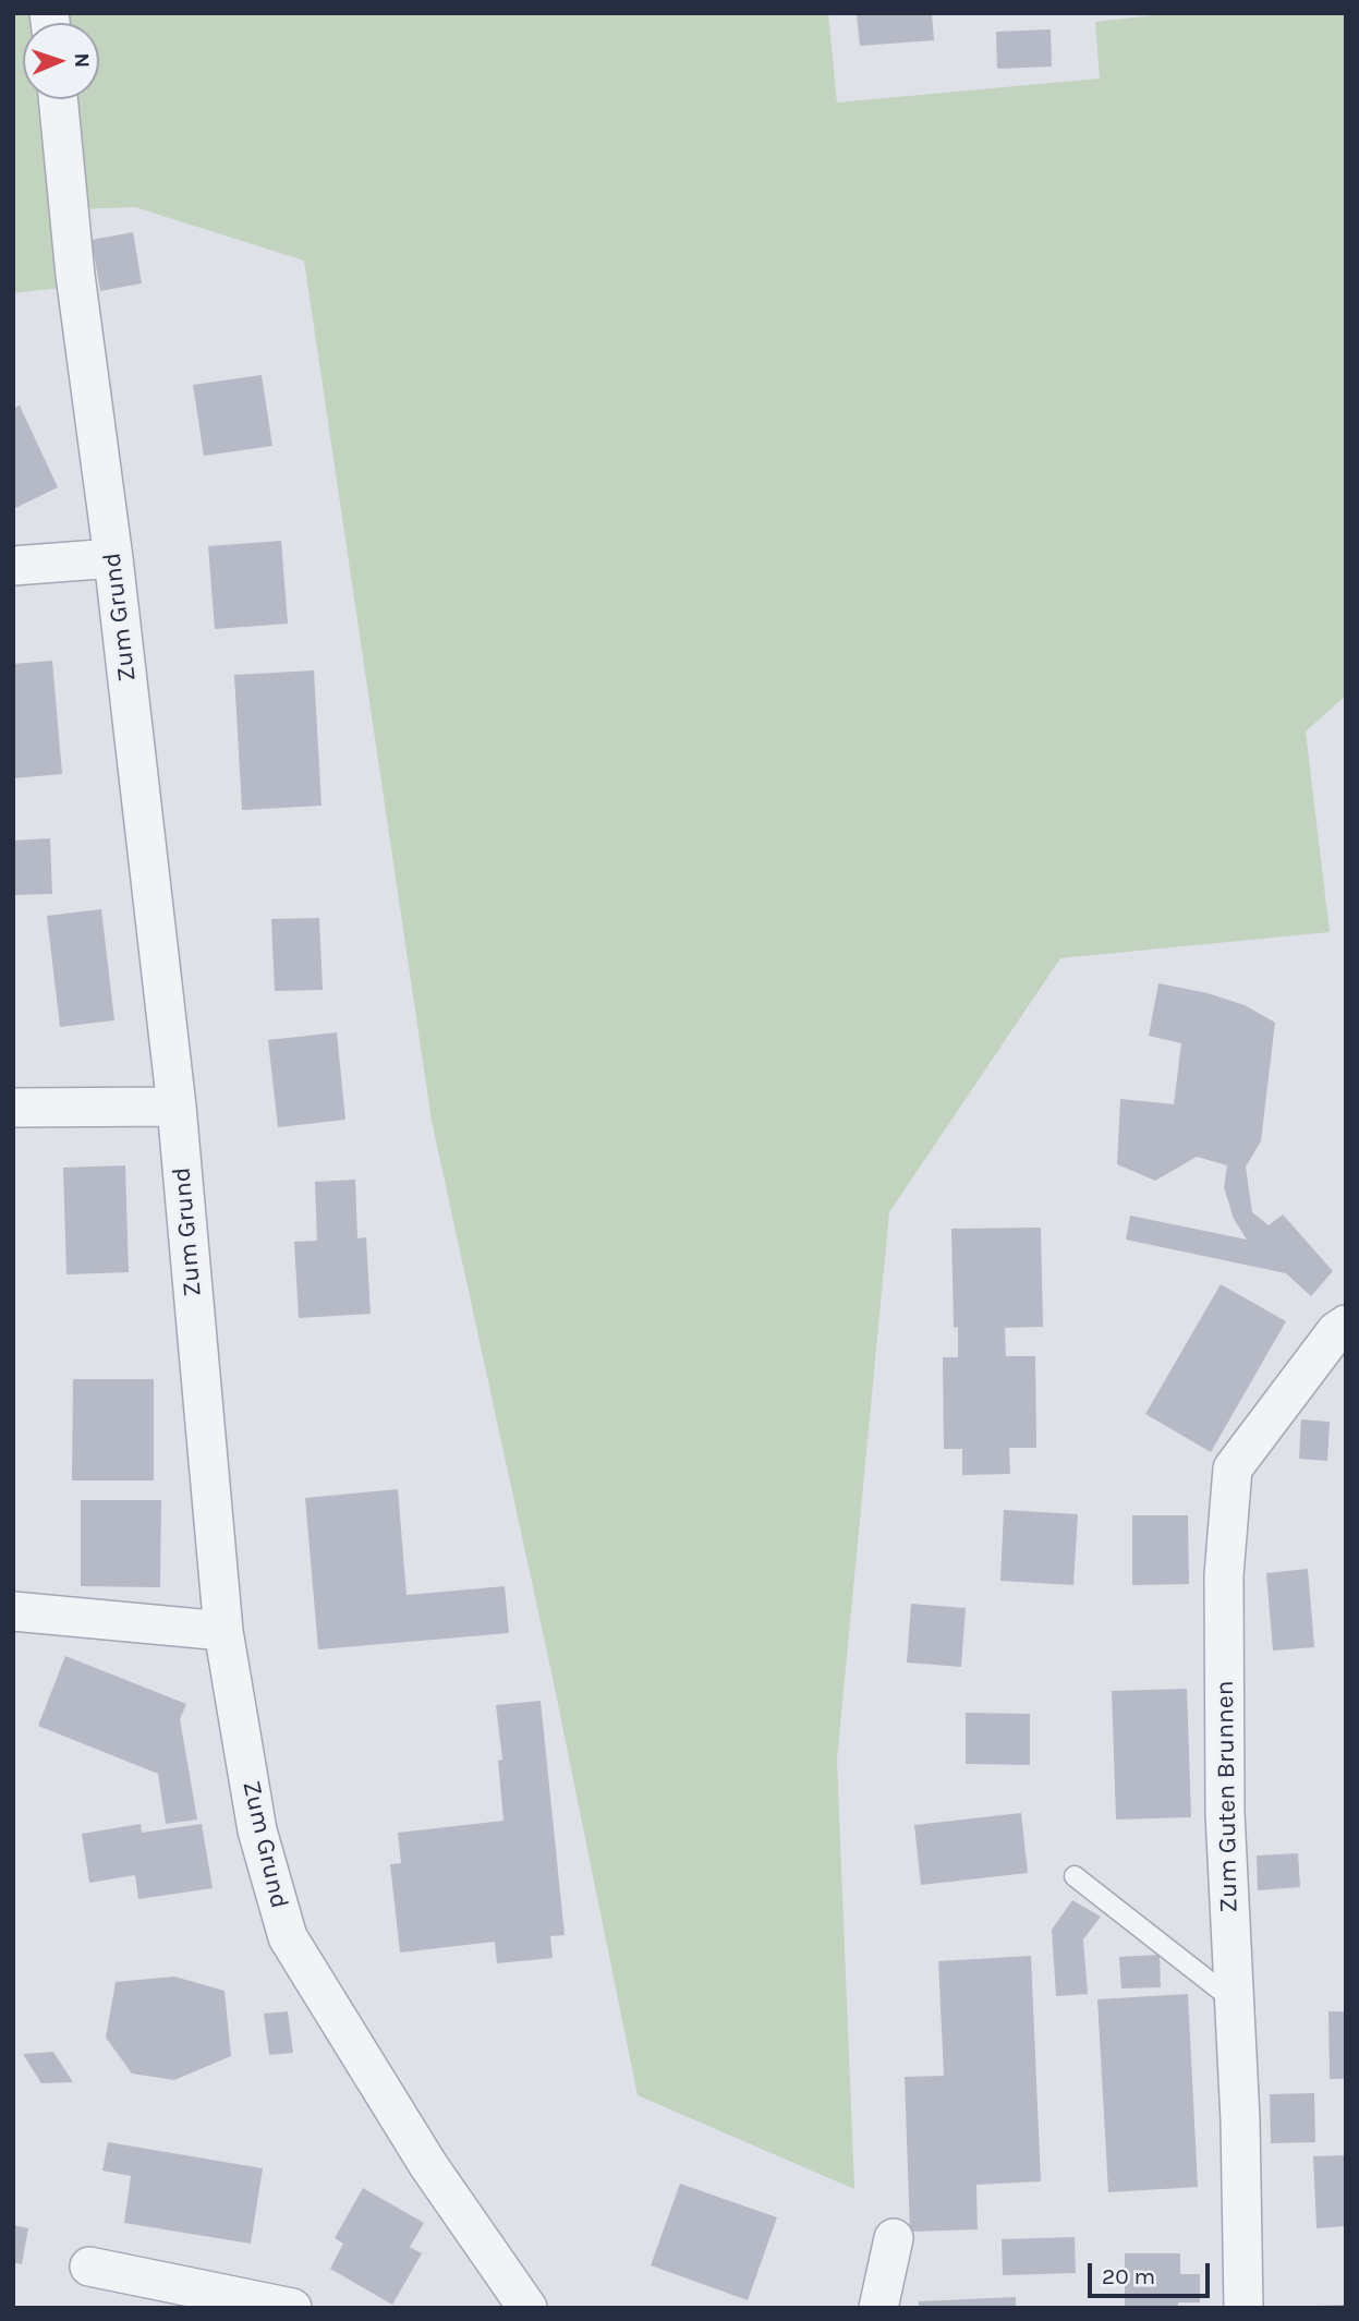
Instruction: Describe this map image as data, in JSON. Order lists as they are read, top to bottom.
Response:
{
  "streets": {
    "street": ["Zum Grund", "Zum Guten Brunnen"]
  },
  "scale_bar": "20 m",
  "north": "right"
}
